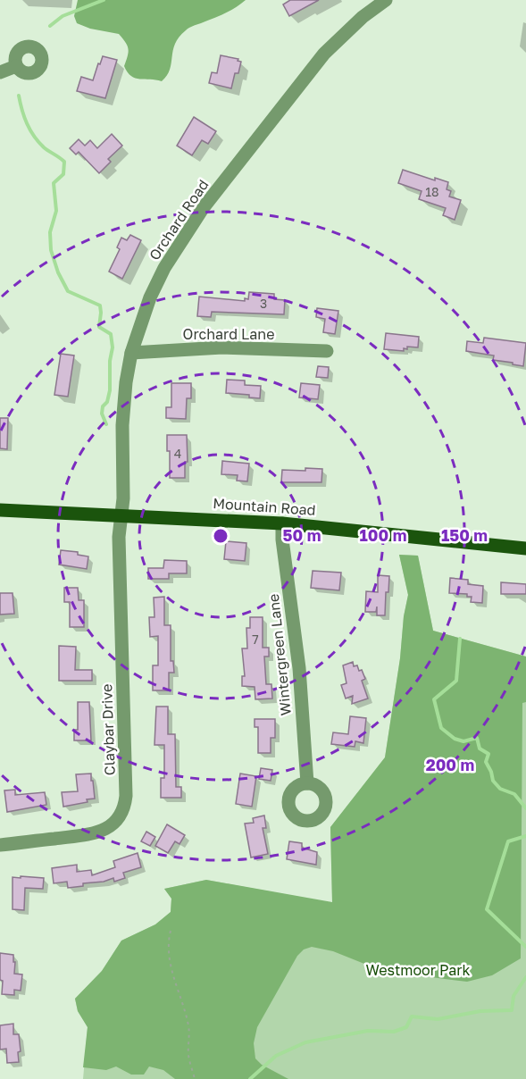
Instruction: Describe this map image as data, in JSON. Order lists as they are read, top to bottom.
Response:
{
  "streets": {
    "main road": ["Mountain Road"],
    "street": [
      "Orchard Road",
      "Orchard Lane",
      "Wintergreen Lane",
      "Claybar Drive"
    ]
  },
  "crossings": [
    ["Orchard Road", "Orchard Lane"],
    ["Orchard Road", "Mountain Road"],
    ["Orchard Road", "Claybar Drive"],
    ["Mountain Road", "Wintergreen Lane"],
    ["Mountain Road", "Claybar Drive"]
  ],
  "parks": ["Westmoor Park"],
  "house_numbers": [
    "18",
    "3",
    "4",
    "7"
  ],
  "rings": [
    "50 m",
    "100 m",
    "150 m",
    "200 m"
  ]
}
